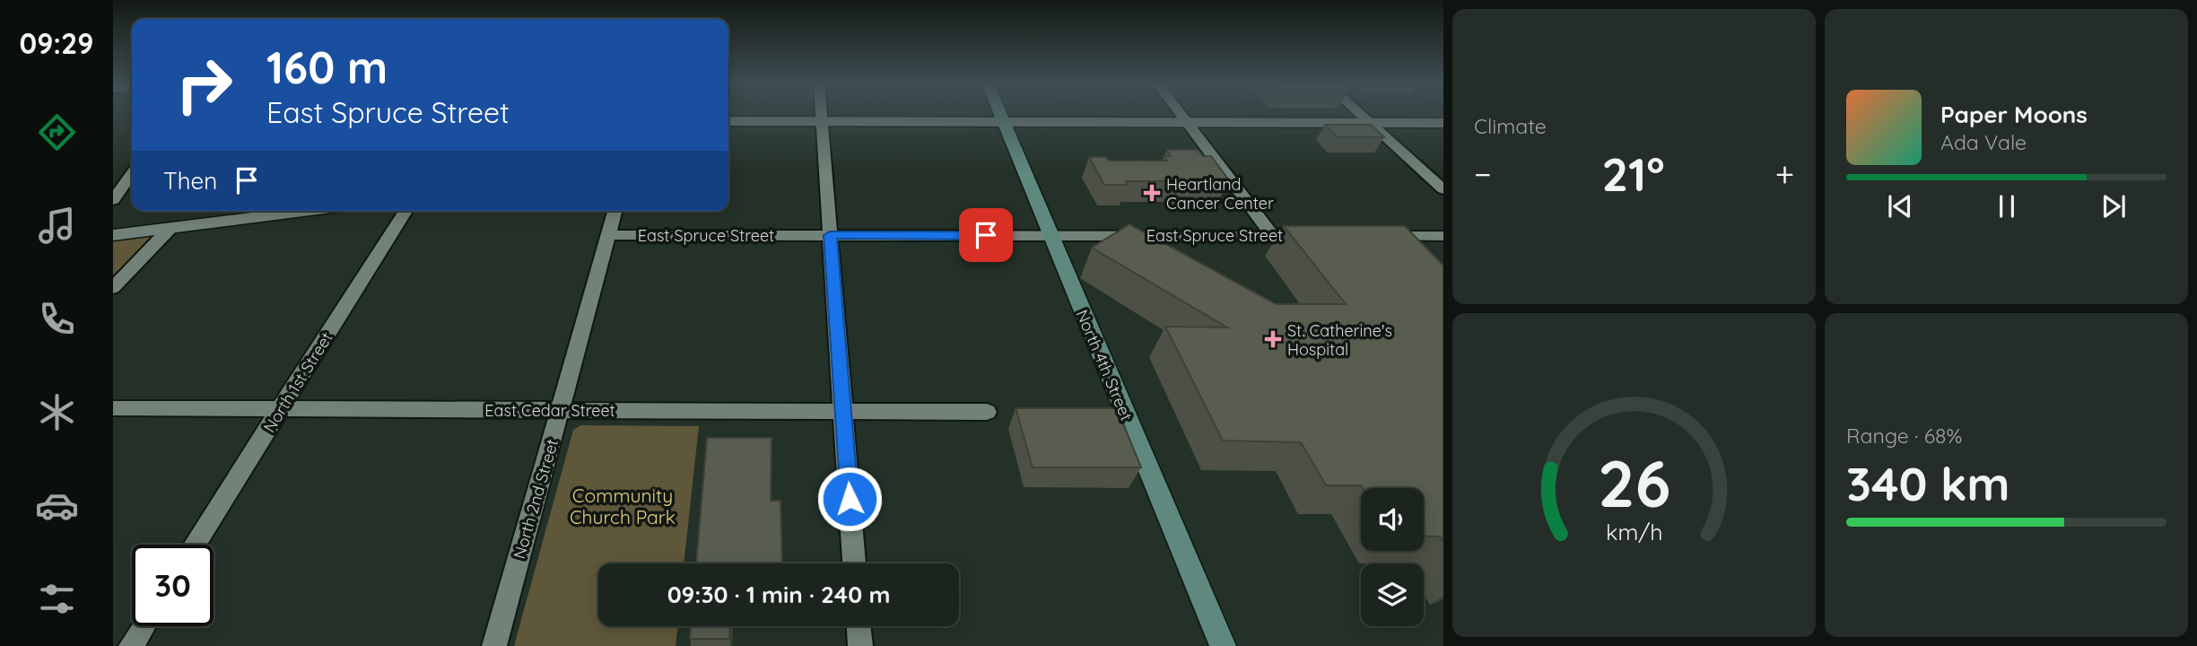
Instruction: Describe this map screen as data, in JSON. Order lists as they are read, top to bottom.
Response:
{
  "streets": {
    "main road": ["North 4th Street"],
    "street": [
      "East Spruce Street",
      "North 1st Street",
      "East Cedar Street",
      "North 2nd Street"
    ]
  },
  "crossings": [
    ["East Spruce Street", "North 4th Street"],
    ["East Spruce Street", "North 2nd Street"],
    ["North 1st Street", "East Cedar Street"],
    ["East Cedar Street", "North 2nd Street"]
  ],
  "parks": ["Community Church Park"],
  "places": {
    "health": ["Heartland Cancer Center", "St. Catherine's Hospital"]
  },
  "page": {
    "tabs": "09:29",
    "tile": [
      "Climate",
      ["Range · 68%", "340 km"]
    ],
    "turn": ["160 m", "East Spruce Street"],
    "song": ["Paper Moons", "Ada Vale"],
    "heat": ["−", "21°", "+"],
    "then": "Then",
    "limit": "30",
    "trip": "09:30 · 1 min · 240 m",
    "gauge": ["26", "km/h"]
  }
}
